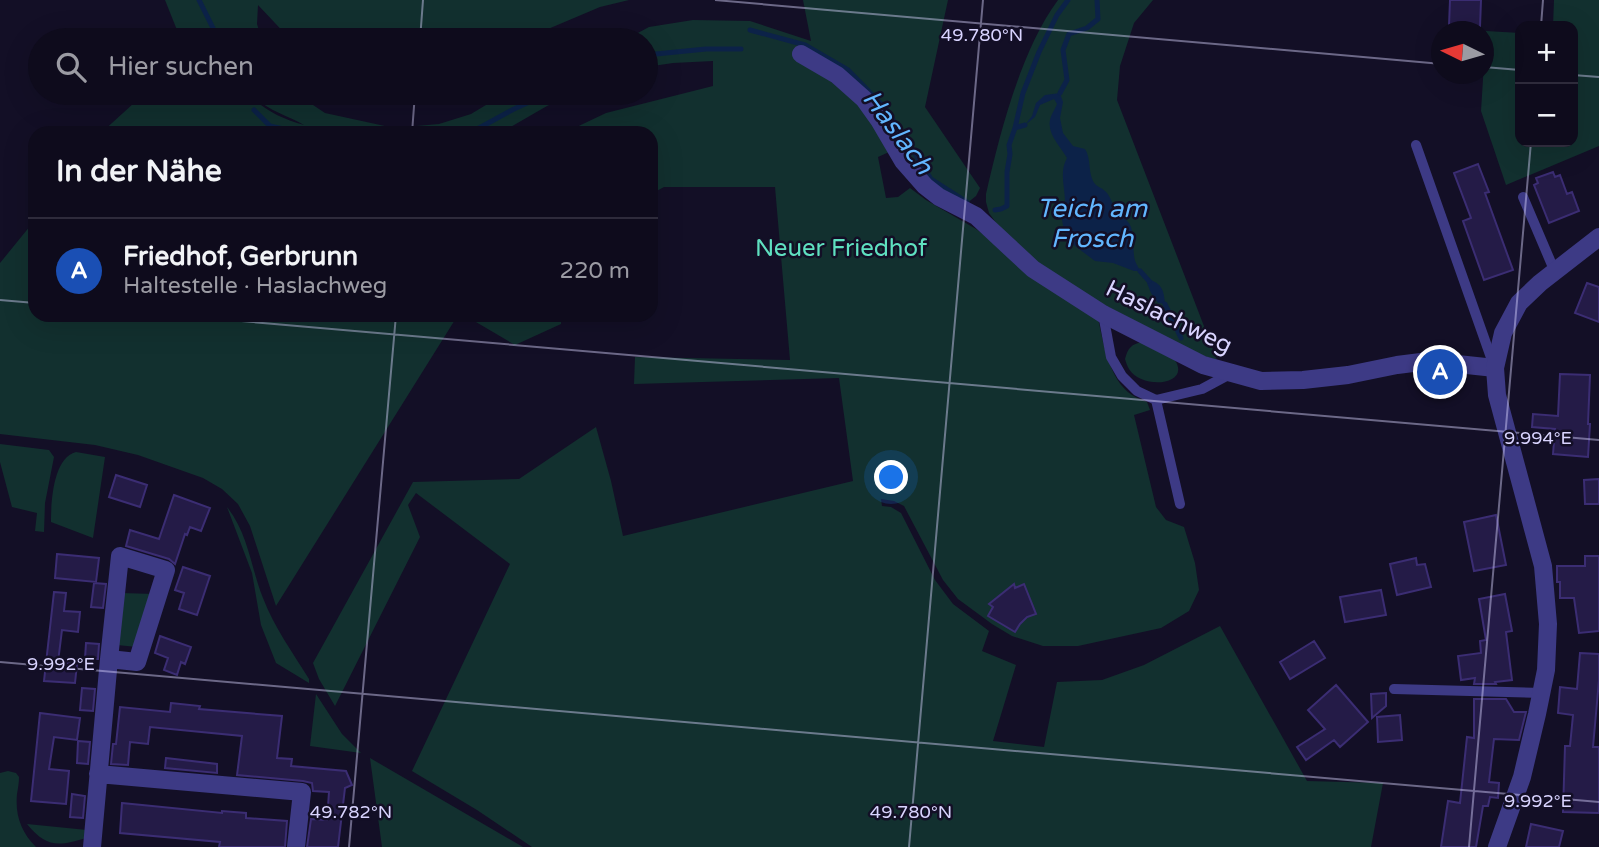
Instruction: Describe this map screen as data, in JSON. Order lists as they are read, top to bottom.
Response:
{
  "streets": {
    "street": ["Haslachweg"]
  },
  "water": ["Haslach", "Teich am Frosch"],
  "parks": ["Neuer Friedhof"],
  "north": "left",
  "page": {
    "map_buttons": ["+", "−"],
    "search": "Hier suchen",
    "heading": "In der Nähe",
    "list": [
      {
        "mark": "A",
        "name": "Friedhof, Gerbrunn",
        "note": "Haltestelle · Haslachweg",
        "value": "220 m"
      }
    ],
    "pins": "A"
  },
  "coordinates": [
    "49.780°N",
    "9.994°E",
    "9.992°E",
    "49.782°N"
  ]
}
